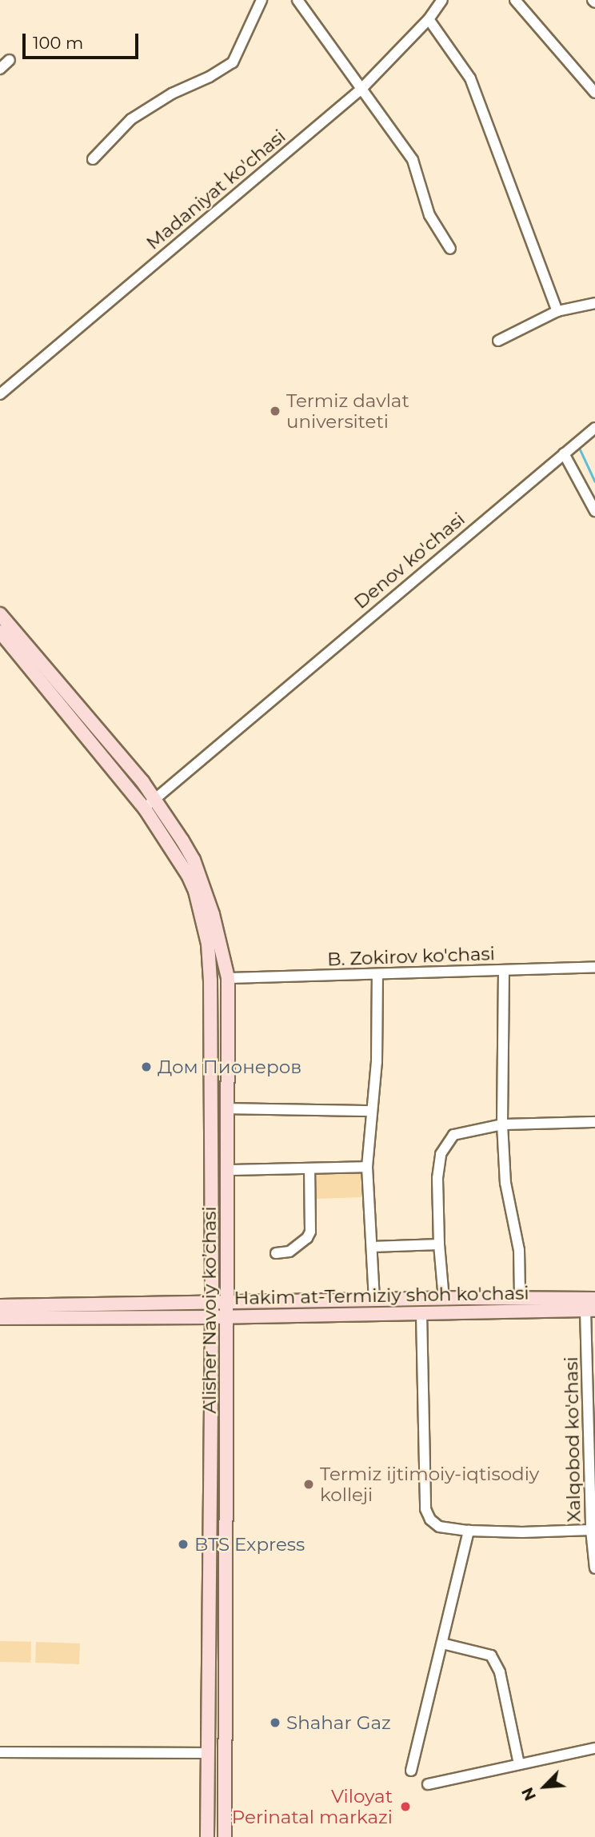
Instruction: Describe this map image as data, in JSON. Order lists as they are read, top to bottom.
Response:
{
  "streets": {
    "main road": ["Hakim at-Termiziy shoh ko'chasi", "Alisher Navoiy ko’chasi"],
    "street": [
      "Madaniyat ko'chasi",
      "Denov ko'chasi",
      "B. Zokirov ko'chasi",
      "Xalqobod ko'chasi"
    ]
  },
  "crossings": [
    ["Denov ko'chasi", "Alisher Navoiy ko’chasi"],
    ["B. Zokirov ko'chasi", "Alisher Navoiy ko’chasi"],
    ["Hakim at-Termiziy shoh ko'chasi", "Alisher Navoiy ko’chasi"],
    ["Hakim at-Termiziy shoh ko'chasi", "Xalqobod ko'chasi"]
  ],
  "places": [
    "Termiz davlat universiteti",
    "Дом Пионеров",
    "Termiz ijtimoiy-iqtisodiy kolleji",
    "BTS Express",
    "Shahar Gaz",
    "Viloyat Perinatal markazi"
  ],
  "scale_bar": "100 m",
  "north": "bottom left"
}
